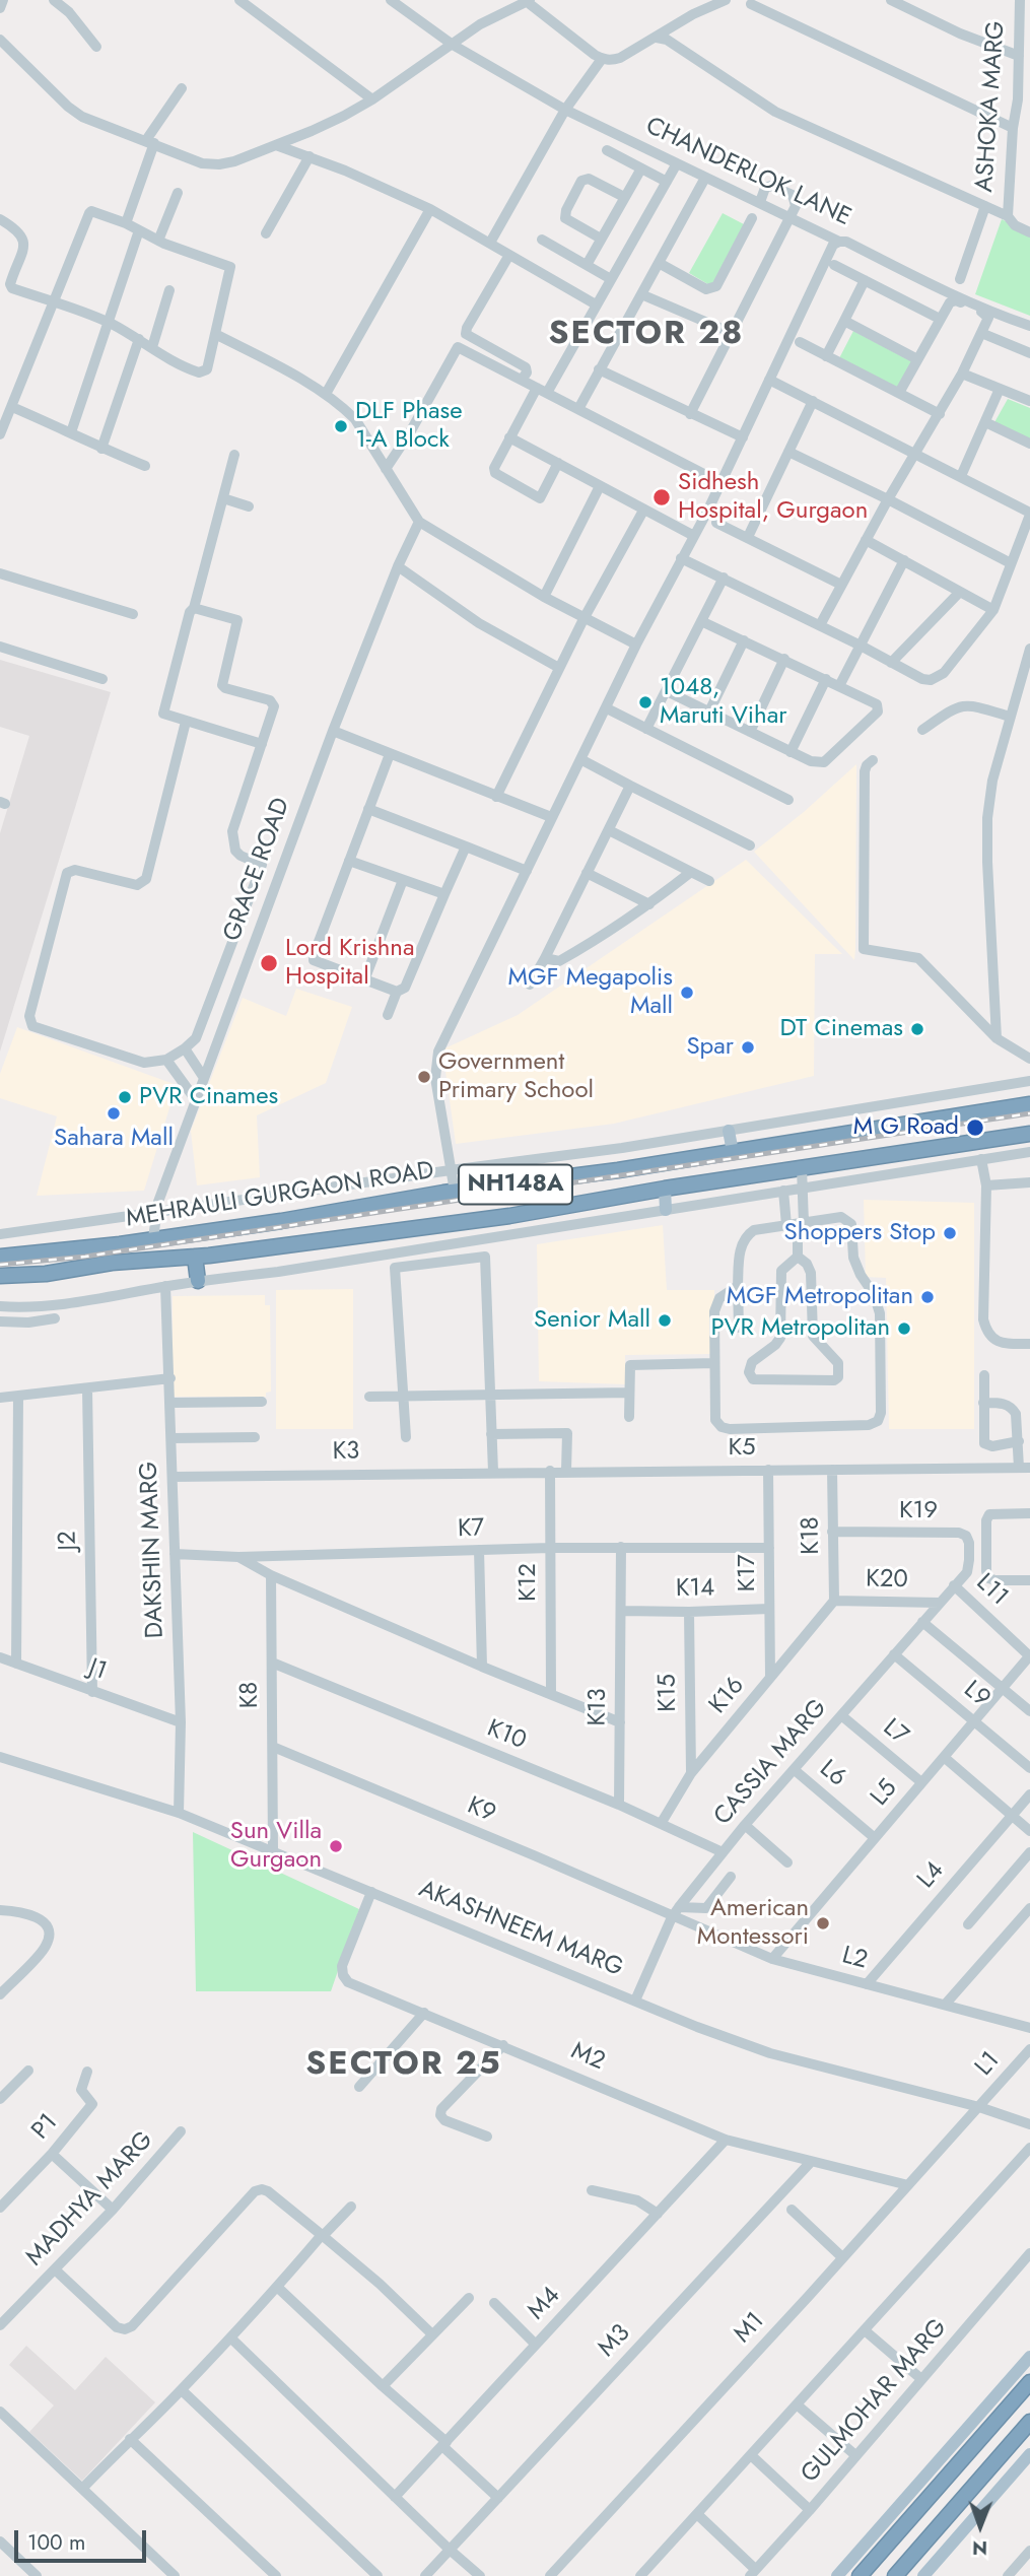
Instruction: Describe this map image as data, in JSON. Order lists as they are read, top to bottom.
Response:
{
  "streets": {
    "highway": ["NH148A", "MEHRAULI GURGAON ROAD"],
    "street": [
      "ASHOKA MARG",
      "CHANDERLOK LANE",
      "GRACE ROAD",
      "K5",
      "K3",
      "K19",
      "K7",
      "K18",
      "J2",
      "DAKSHIN MARG",
      "K17",
      "K20",
      "K12",
      "K14",
      "L11",
      "J1",
      "K15",
      "K8",
      "L9",
      "K16",
      "K13",
      "L7",
      "K10",
      "CASSIA MARG",
      "L6",
      "L5",
      "K9",
      "L4",
      "AKASHNEEM MARG",
      "L2",
      "M2",
      "L1",
      "P1",
      "MADHYA MARG",
      "M4",
      "M1",
      "M3",
      "GULMOHAR MARG"
    ]
  },
  "crossings": [
    ["GRACE ROAD", "MEHRAULI GURGAON ROAD"],
    ["K5", "K3"],
    ["K5", "K18"],
    ["K5", "K17"],
    ["K5", "K12"],
    ["K3", "DAKSHIN MARG"],
    ["K19", "K18"],
    ["K19", "CASSIA MARG"],
    ["K7", "DAKSHIN MARG"],
    ["K7", "K17"],
    ["K7", "K12"],
    ["K7", "K13"],
    ["K18", "K20"],
    ["K18", "K16"],
    ["J2", "J1"],
    ["DAKSHIN MARG", "J1"],
    ["DAKSHIN MARG", "AKASHNEEM MARG"],
    ["K17", "K14"],
    ["K17", "K16"],
    ["K20", "K16"],
    ["K20", "CASSIA MARG"],
    ["K14", "K15"],
    ["K14", "K13"],
    ["L11", "CASSIA MARG"],
    ["L11", "L5"],
    ["K15", "K16"],
    ["K8", "K10"],
    ["K8", "K9"],
    ["K8", "AKASHNEEM MARG"],
    ["L9", "CASSIA MARG"],
    ["L9", "L5"],
    ["K16", "K10"],
    ["K13", "K10"],
    ["L7", "CASSIA MARG"],
    ["L7", "L5"],
    ["K10", "CASSIA MARG"],
    ["CASSIA MARG", "L6"],
    ["CASSIA MARG", "K9"],
    ["CASSIA MARG", "AKASHNEEM MARG"],
    ["CASSIA MARG", "L2"],
    ["L6", "L5"],
    ["L5", "L2"],
    ["K9", "L2"],
    ["L4", "L2"],
    ["AKASHNEEM MARG", "M2"],
    ["AKASHNEEM MARG", "L1"],
    ["AKASHNEEM MARG", "M1"],
    ["M2", "M4"],
    ["M2", "M1"],
    ["M2", "M3"],
    ["L1", "M1"]
  ],
  "districts": ["SECTOR 28", "SECTOR 25"],
  "places": [
    "DLF Phase 1-A Block",
    "Sidhesh Hospital, Gurgaon",
    "1048, Maruti Vihar",
    "Lord Krishna Hospital",
    "MGF Megapolis Mall",
    "DT Cinemas",
    "Spar",
    "Government Primary School",
    "PVR Cinames",
    "Sahara Mall",
    "M G Road",
    "Shoppers Stop",
    "MGF Metropolitan",
    "Senior Mall",
    "PVR Metropolitan",
    "Sun Villa Gurgaon",
    "American Montessori"
  ],
  "scale_bar": "100 m",
  "north": "bottom"
}
